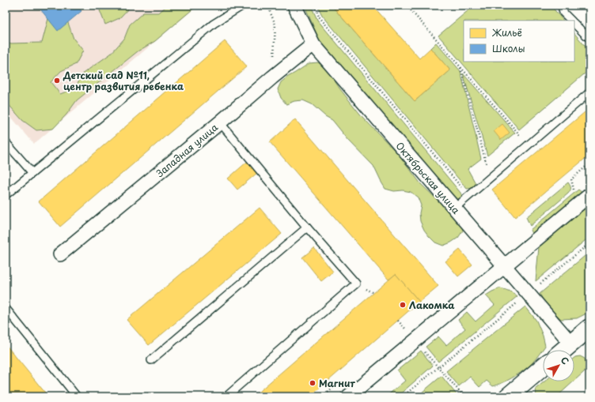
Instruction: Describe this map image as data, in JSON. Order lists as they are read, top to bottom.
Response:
{
  "streets": {
    "street": ["Западная улица", "Октябрьская улица"]
  },
  "crossings": [
    ["Западная улица", "Октябрьская улица"]
  ],
  "places": ["Детский сад №11, центр развития ребенка", "Лакомка", "Магнит"],
  "legend": ["Жильё", "Школы"],
  "north": "top right"
}
